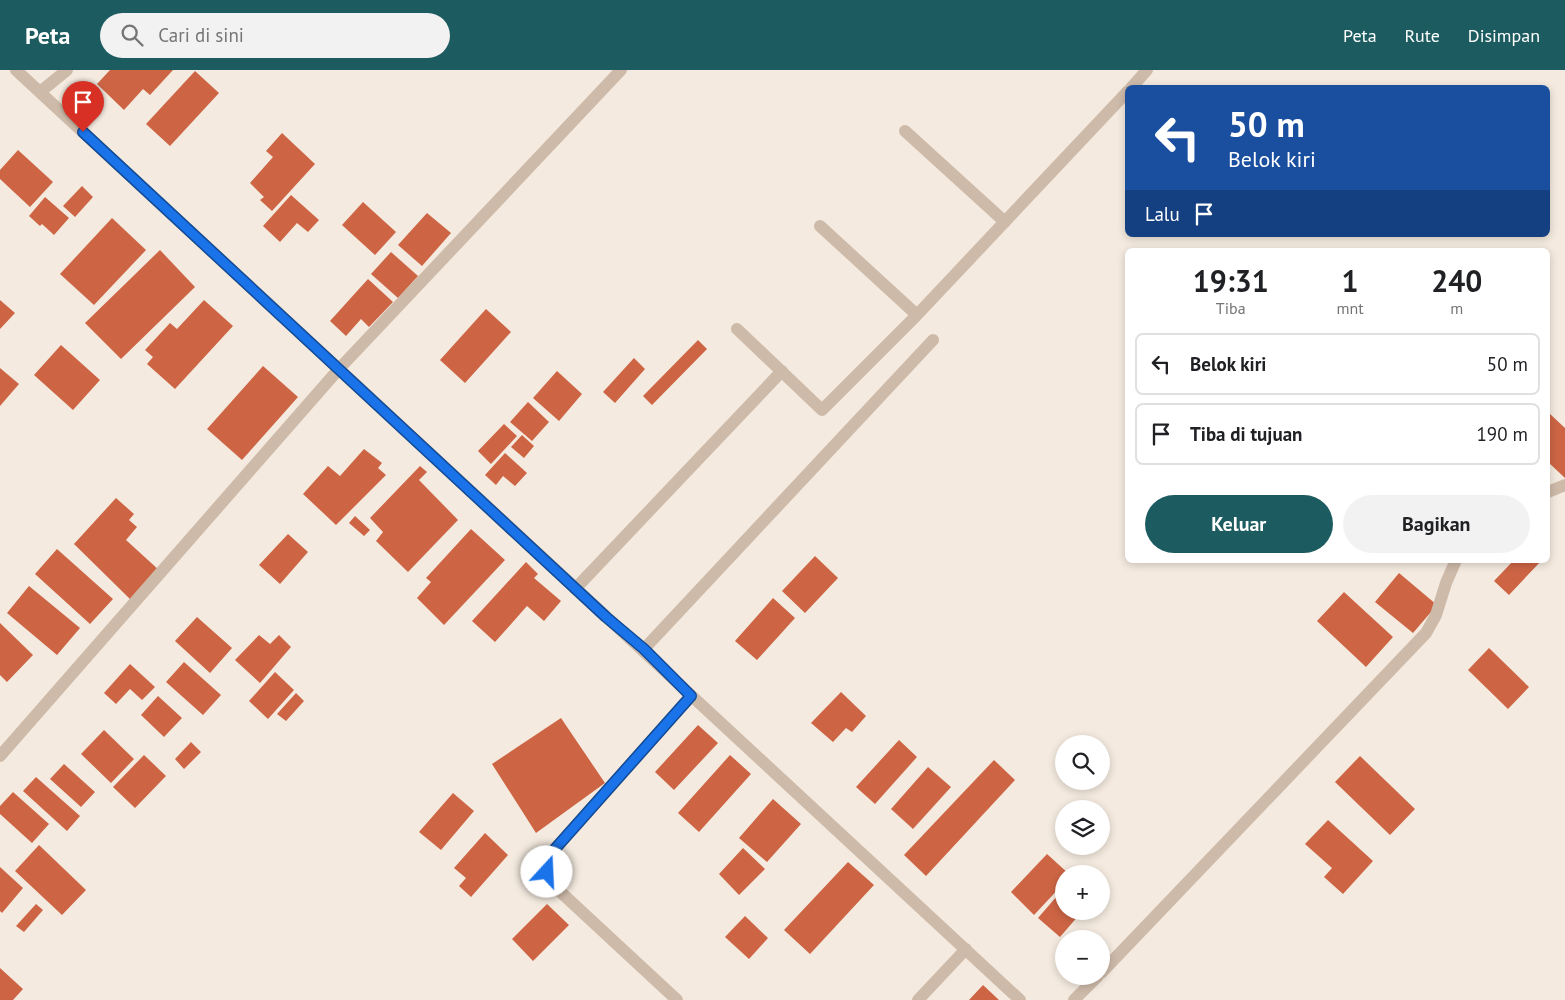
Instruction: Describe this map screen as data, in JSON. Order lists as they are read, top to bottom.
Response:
{
  "page": {
    "header": "Peta",
    "search": "Cari di sini",
    "nav": ["Peta", "Rute", "Disimpan"],
    "turn": ["50 m", "Belok kiri"],
    "then": "Lalu",
    "eta": [
      "19:31",
      "Tiba",
      "1",
      "mnt",
      "240",
      "m"
    ],
    "list": [
      {
        "name": "Belok kiri",
        "value": "50 m"
      },
      {
        "name": "Tiba di tujuan",
        "value": "190 m"
      }
    ],
    "buttons": ["Keluar", "Bagikan"],
    "map_buttons": ["+", "−"]
  }
}
